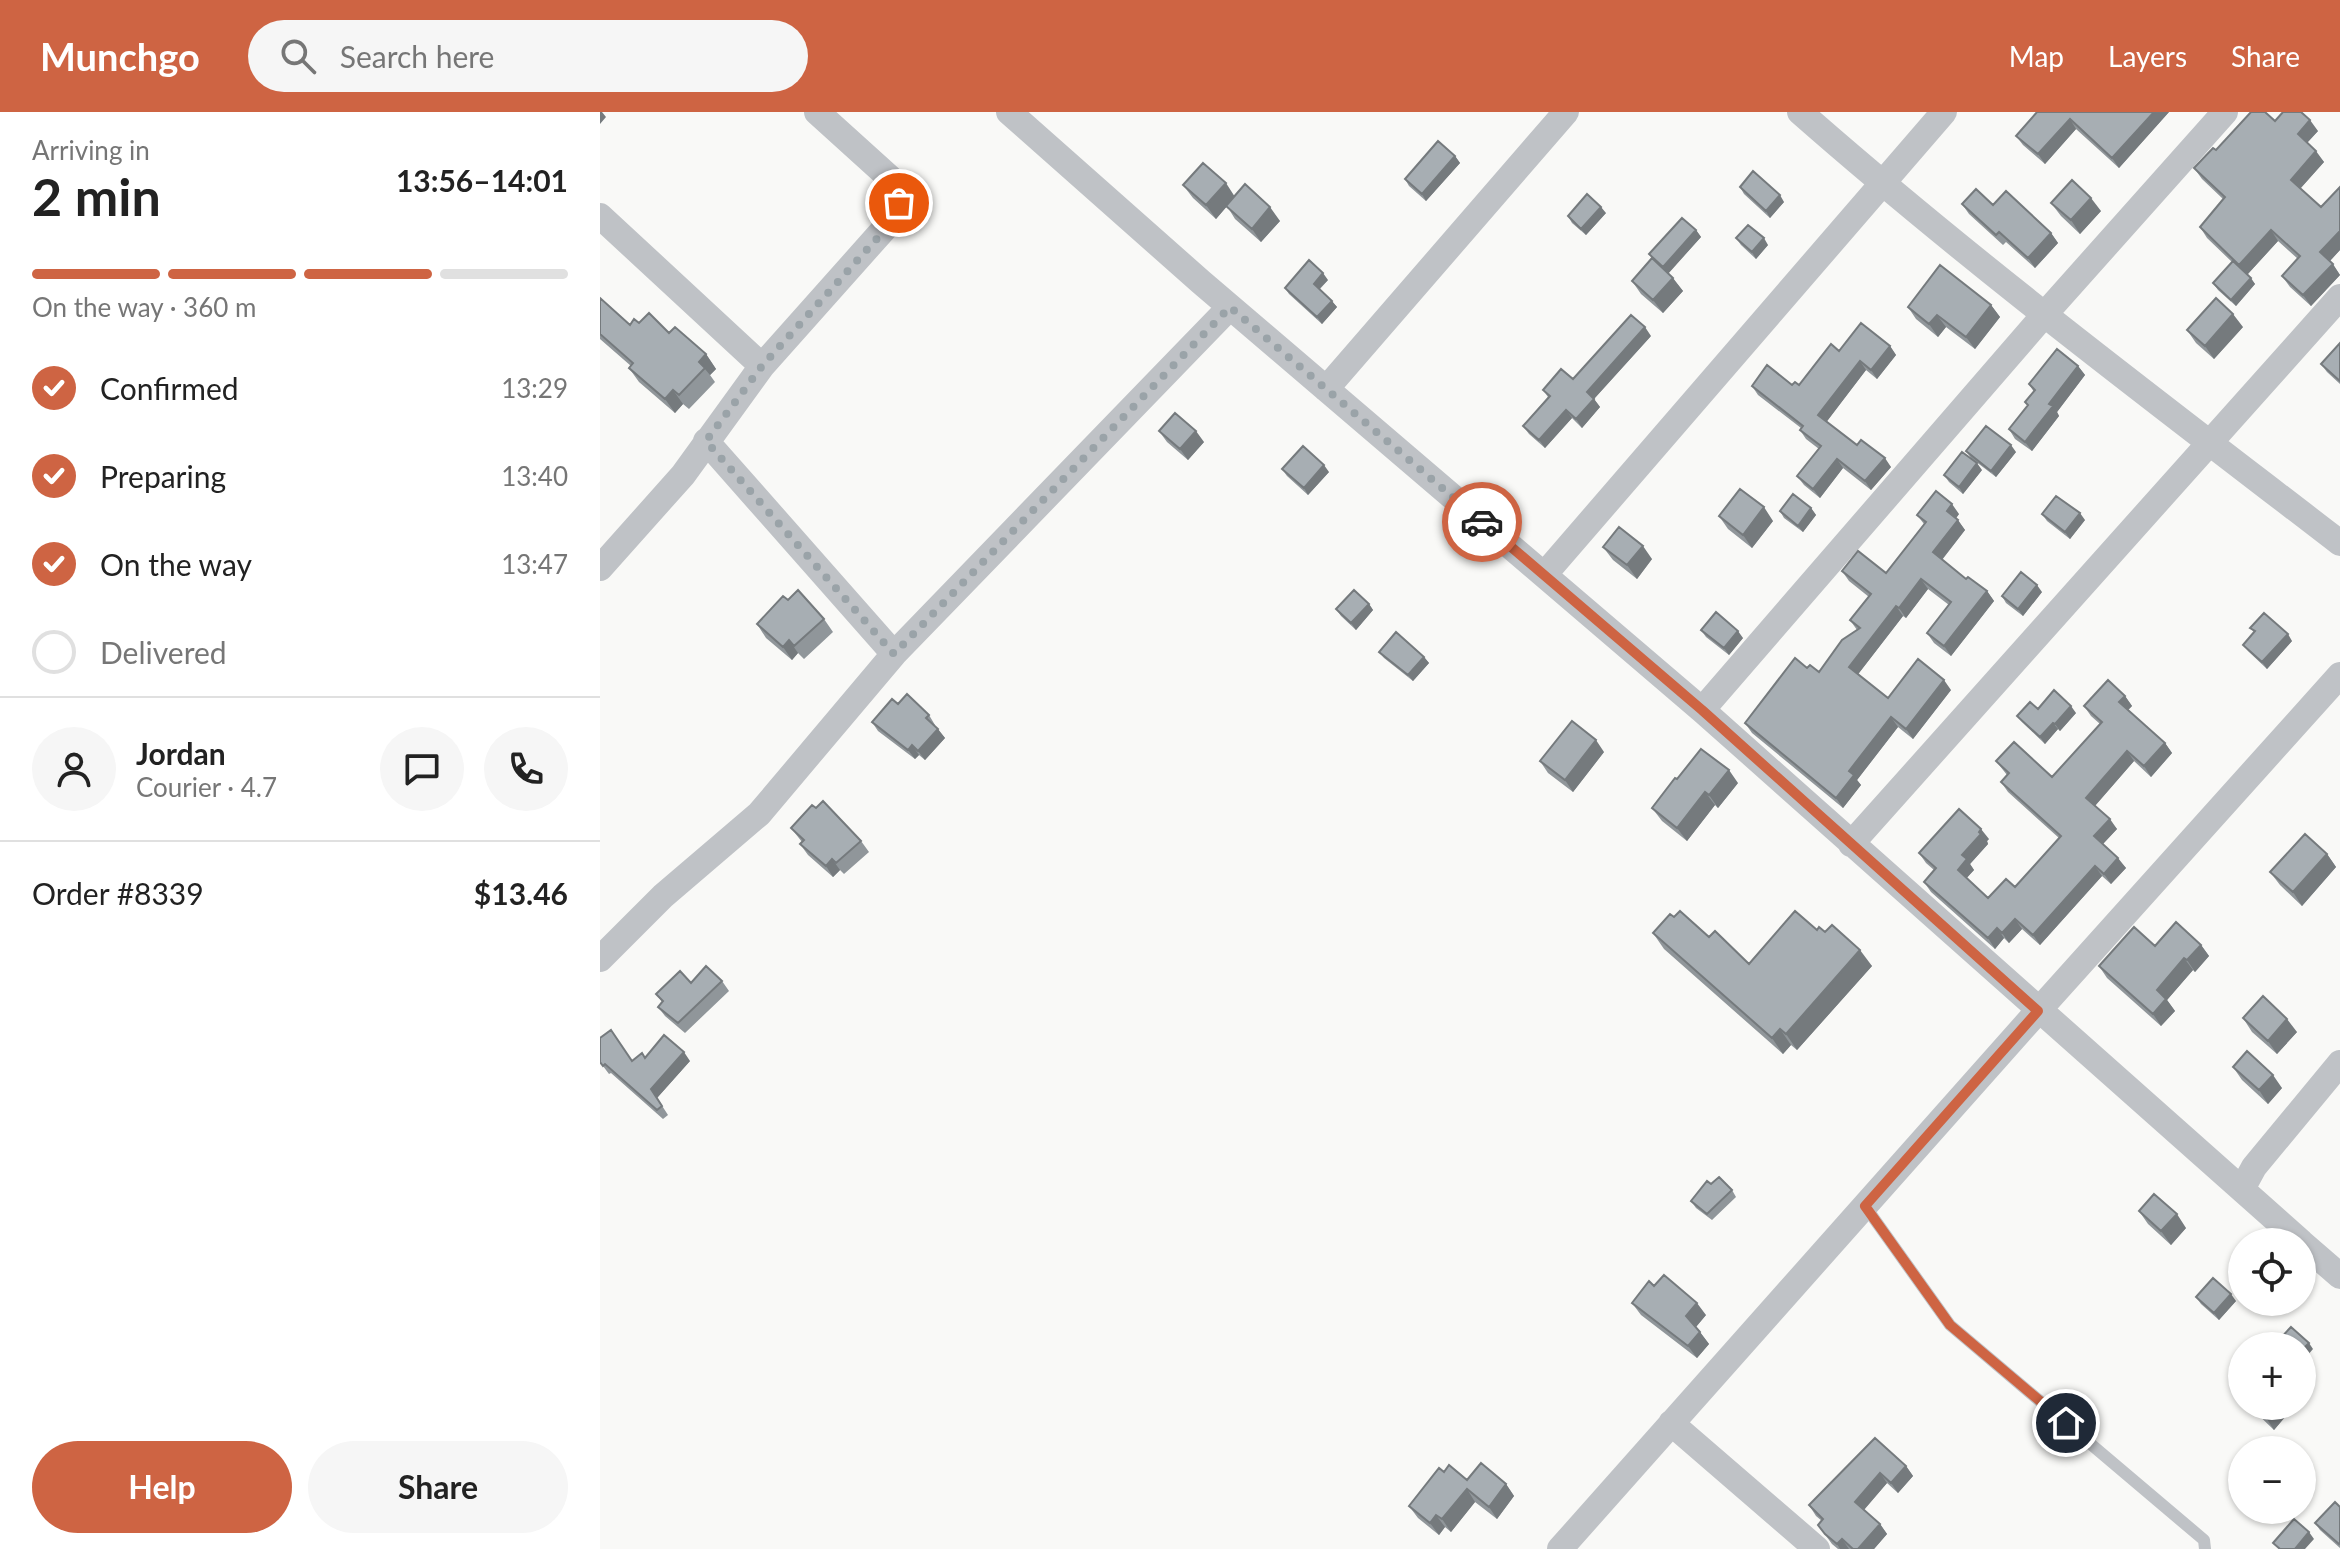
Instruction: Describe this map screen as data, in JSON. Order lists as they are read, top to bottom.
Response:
{
  "page": {
    "header": "Munchgo",
    "search": "Search here",
    "nav": ["Map", "Layers", "Share"],
    "heading": ["2 min", "Arriving in", "13:56–14:01"],
    "panel": [
      "Jordan",
      "Courier · 4.7",
      "Order #8339",
      "$13.46"
    ],
    "bar": "On the way · 360 m",
    "list": [
      ["Confirmed", "13:29"],
      ["Preparing", "13:40"],
      ["On the way", "13:47"],
      "Delivered"
    ],
    "map_buttons": ["+", "−"],
    "buttons": ["Help", "Share"]
  }
}
